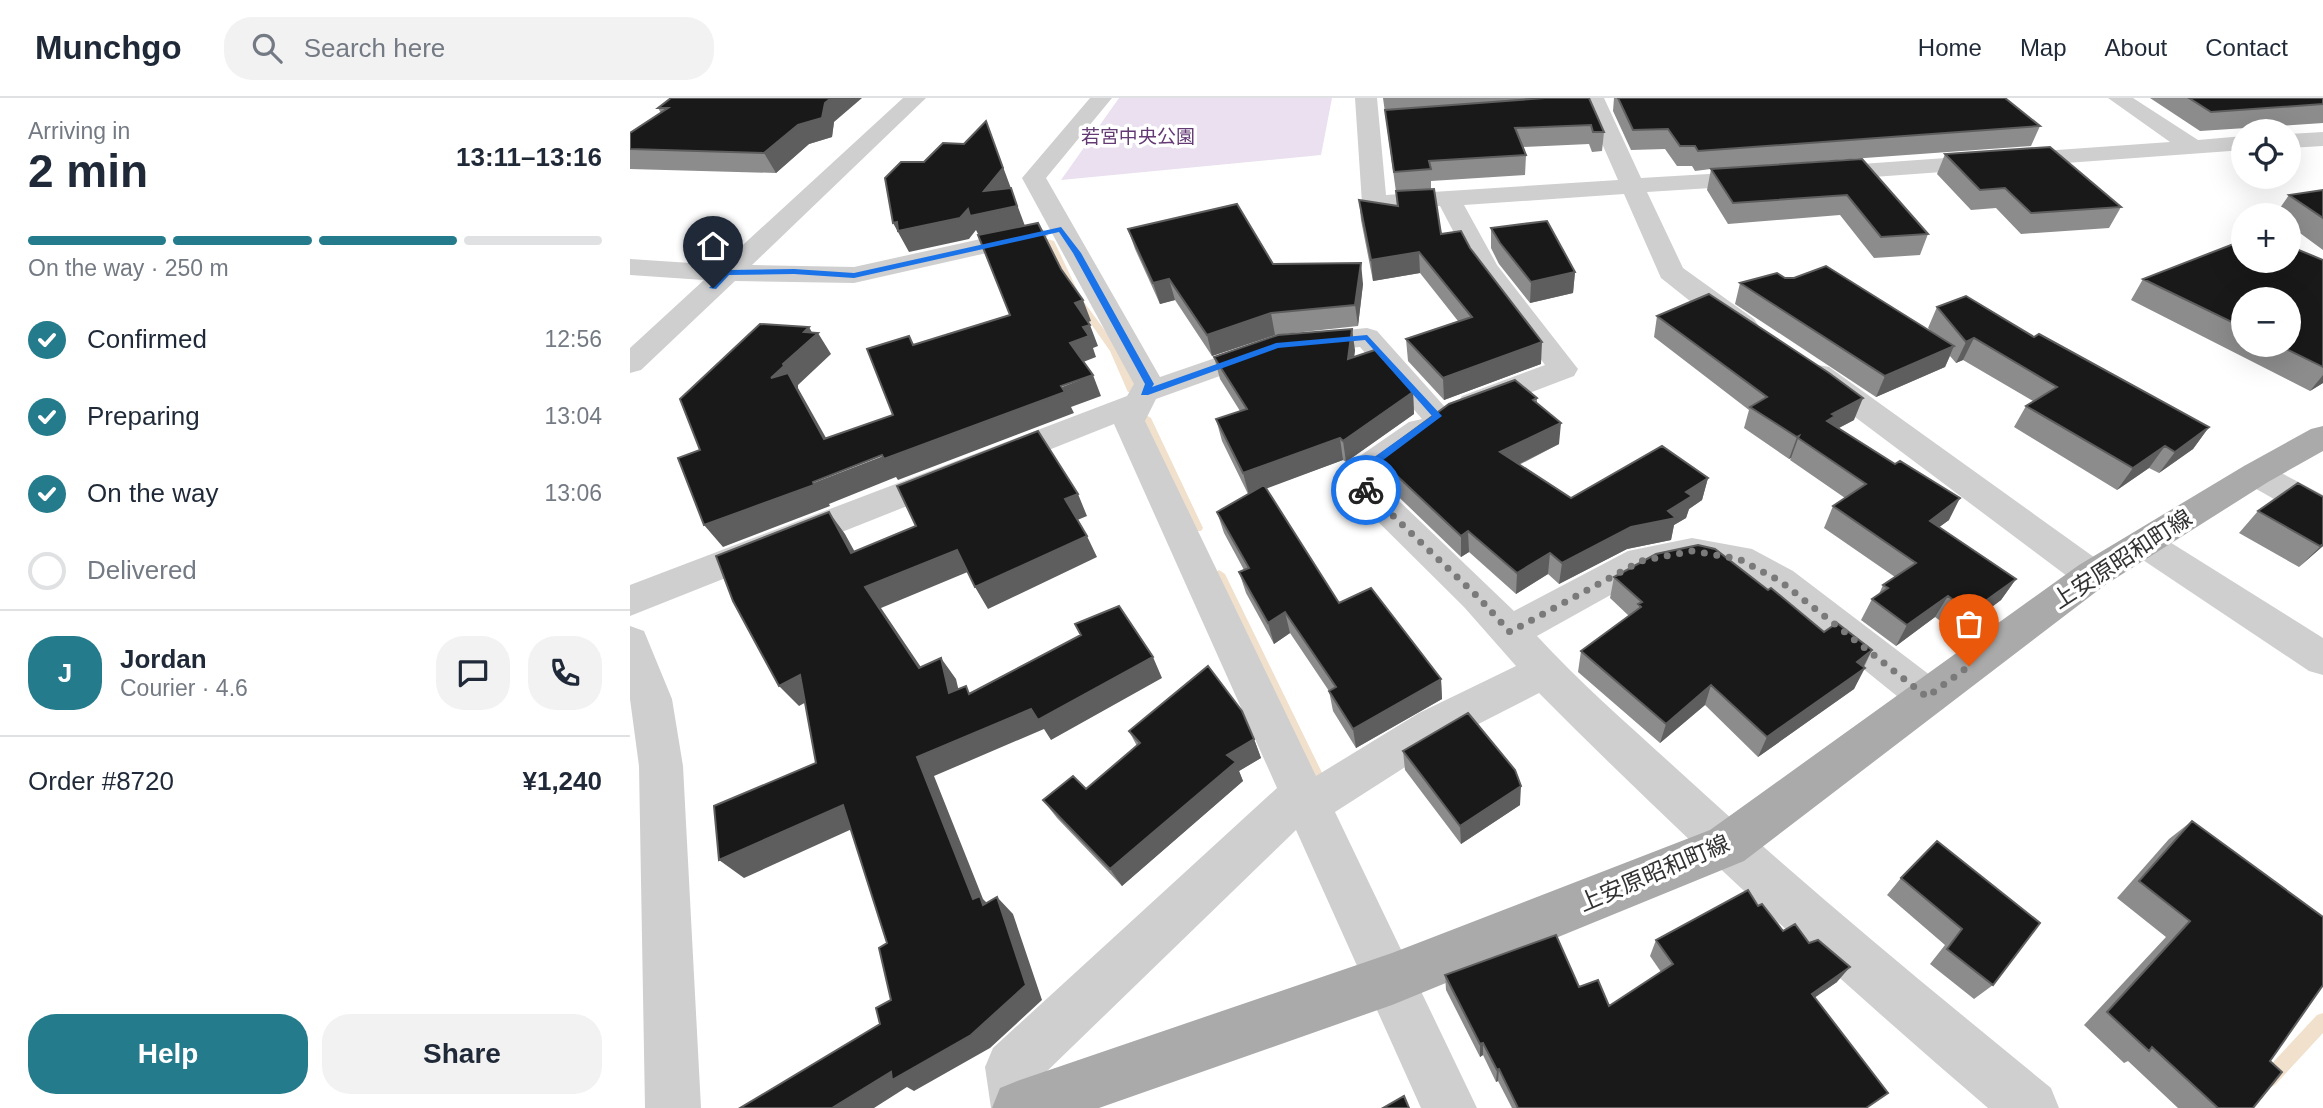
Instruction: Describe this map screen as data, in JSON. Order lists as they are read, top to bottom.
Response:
{
  "streets": {
    "main road": ["上安原昭和町線"]
  },
  "parks": ["若宮中央公園"],
  "page": {
    "header": "Munchgo",
    "search": "Search here",
    "nav": [
      "Home",
      "Map",
      "About",
      "Contact"
    ],
    "heading": ["2 min", "Arriving in", "13:11–13:16"],
    "panel": [
      "Jordan",
      "Courier · 4.6",
      "Order #8720",
      "¥1,240"
    ],
    "map_buttons": ["+", "−"],
    "bar": "On the way · 250 m",
    "list": [
      ["Confirmed", "12:56"],
      ["Preparing", "13:04"],
      ["On the way", "13:06"],
      "Delivered"
    ],
    "round": "J",
    "buttons": ["Help", "Share"]
  }
}
